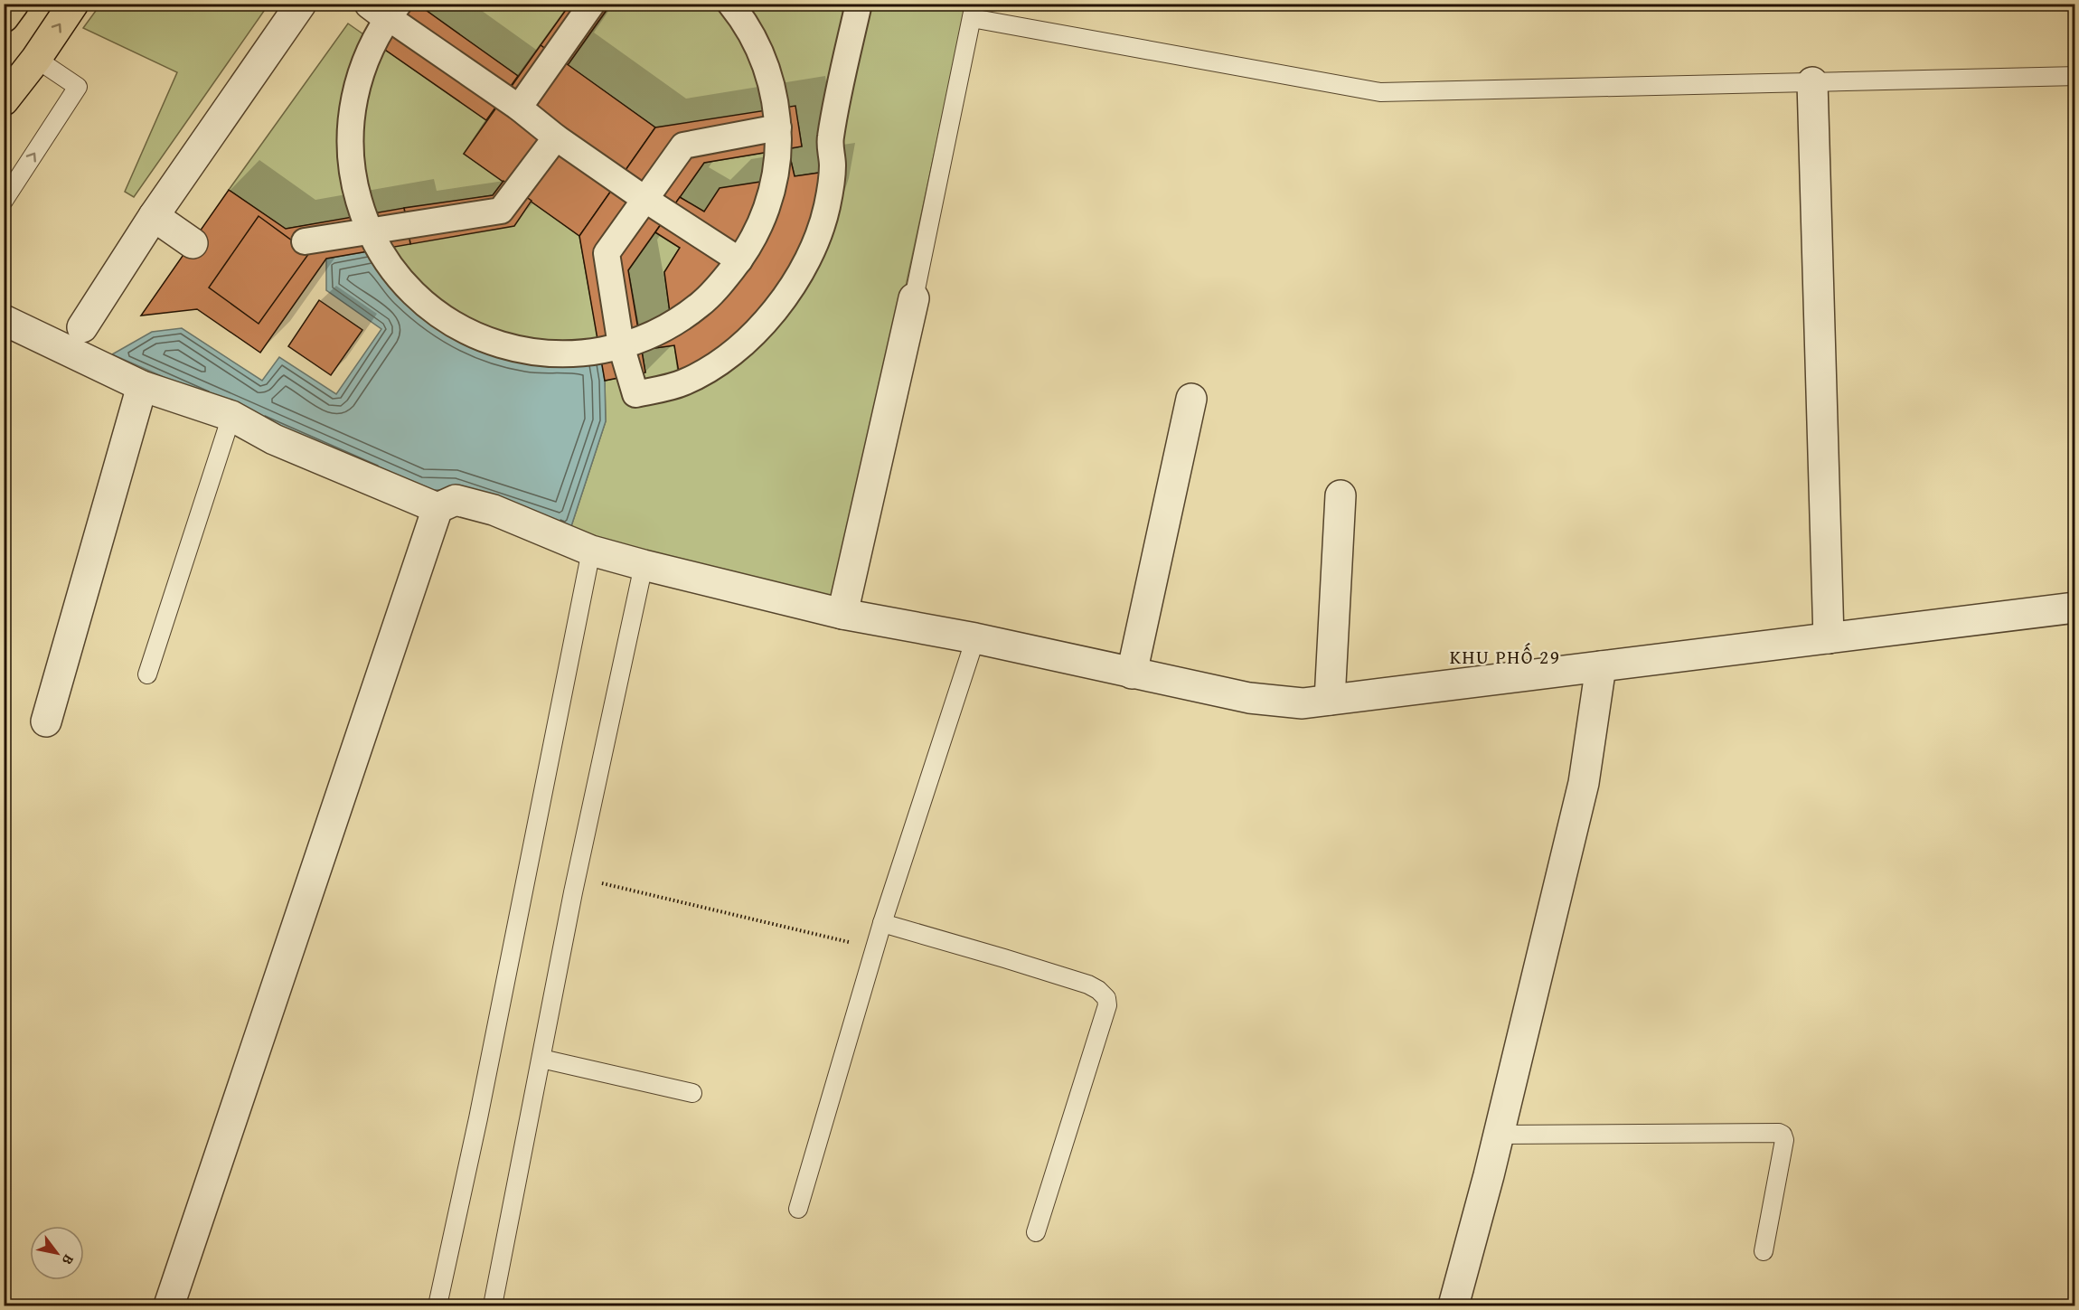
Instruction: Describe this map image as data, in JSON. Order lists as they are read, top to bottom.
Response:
{
  "districts": ["KHU PHỐ 29"],
  "north": "bottom right"
}
